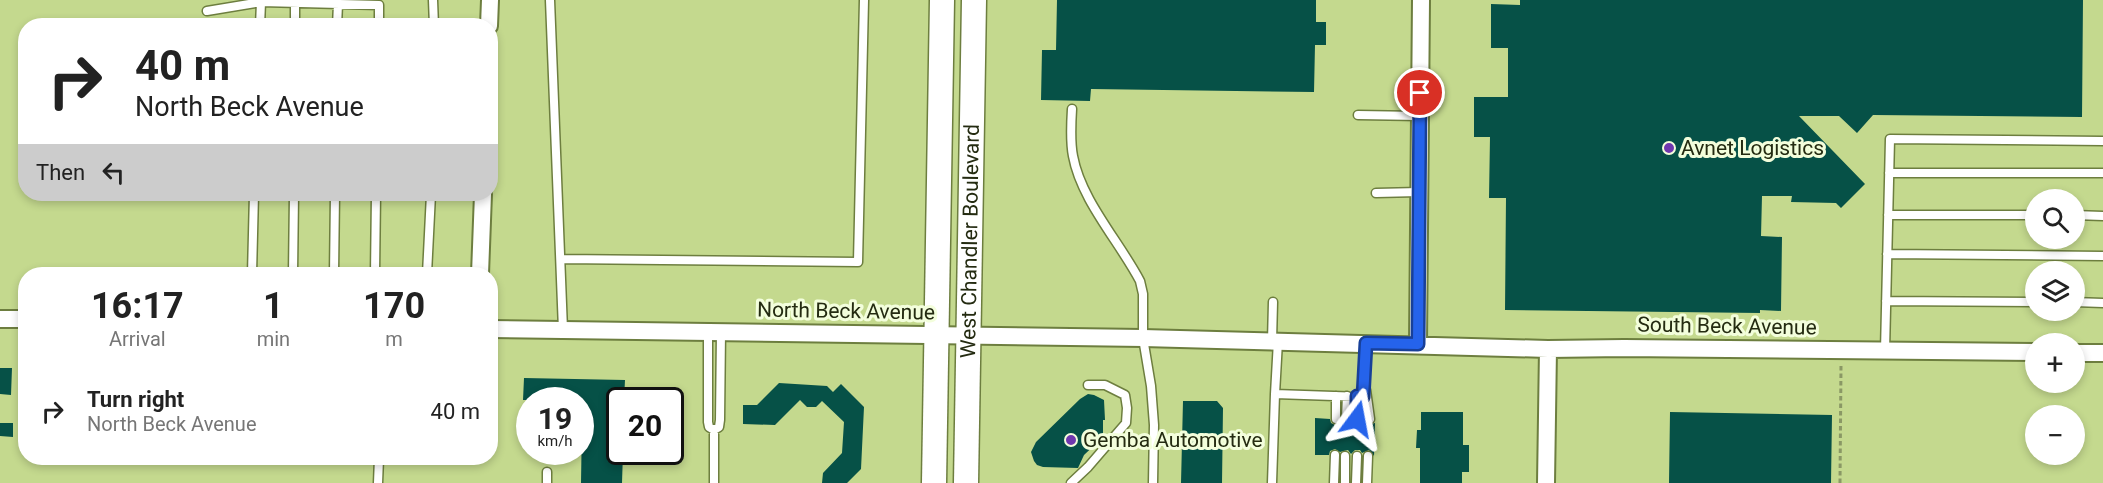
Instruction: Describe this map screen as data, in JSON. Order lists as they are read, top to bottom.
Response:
{
  "streets": {
    "main road": ["West Chandler Boulevard"],
    "street": ["North Beck Avenue", "South Beck Avenue"]
  },
  "crossings": [
    ["West Chandler Boulevard", "North Beck Avenue"],
    ["North Beck Avenue", "South Beck Avenue"]
  ],
  "places": ["Avnet Logistics", "Gemba Automotive"],
  "page": {
    "turn": ["40 m", "North Beck Avenue"],
    "then": "Then",
    "map_buttons": ["+", "−"],
    "eta": [
      "16:17",
      "Arrival",
      "1",
      "min",
      "170",
      "m"
    ],
    "list": [
      {
        "name": "Turn right",
        "note": "North Beck Avenue",
        "value": "40 m"
      }
    ],
    "speed": "19 km/h",
    "limit": "20"
  }
}
